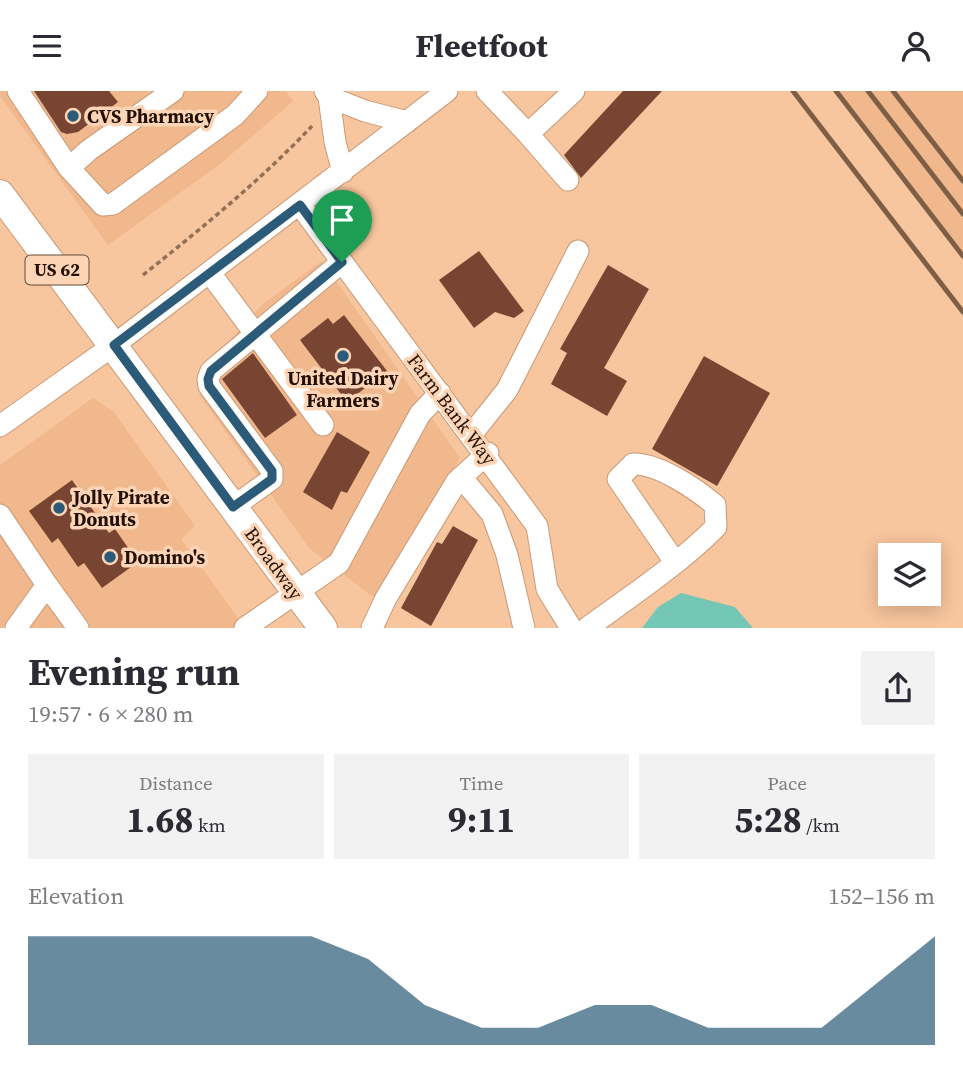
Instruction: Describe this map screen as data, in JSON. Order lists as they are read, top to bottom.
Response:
{
  "streets": {
    "main road": ["US 62", "Broadway"],
    "street": ["Farm Bank Way"]
  },
  "places": [
    "CVS Pharmacy",
    "United Dairy Farmers",
    "Jolly Pirate Donuts",
    "Domino's"
  ],
  "page": {
    "header": "Fleetfoot",
    "heading": ["Evening run", "19:57 · 6 × 280 m"],
    "stats": [
      ["Distance", "1.68 km"],
      ["Time", "9:11"],
      ["Pace", "5:28 /km"]
    ],
    "chart": ["Elevation", "152–156 m"]
  }
}
